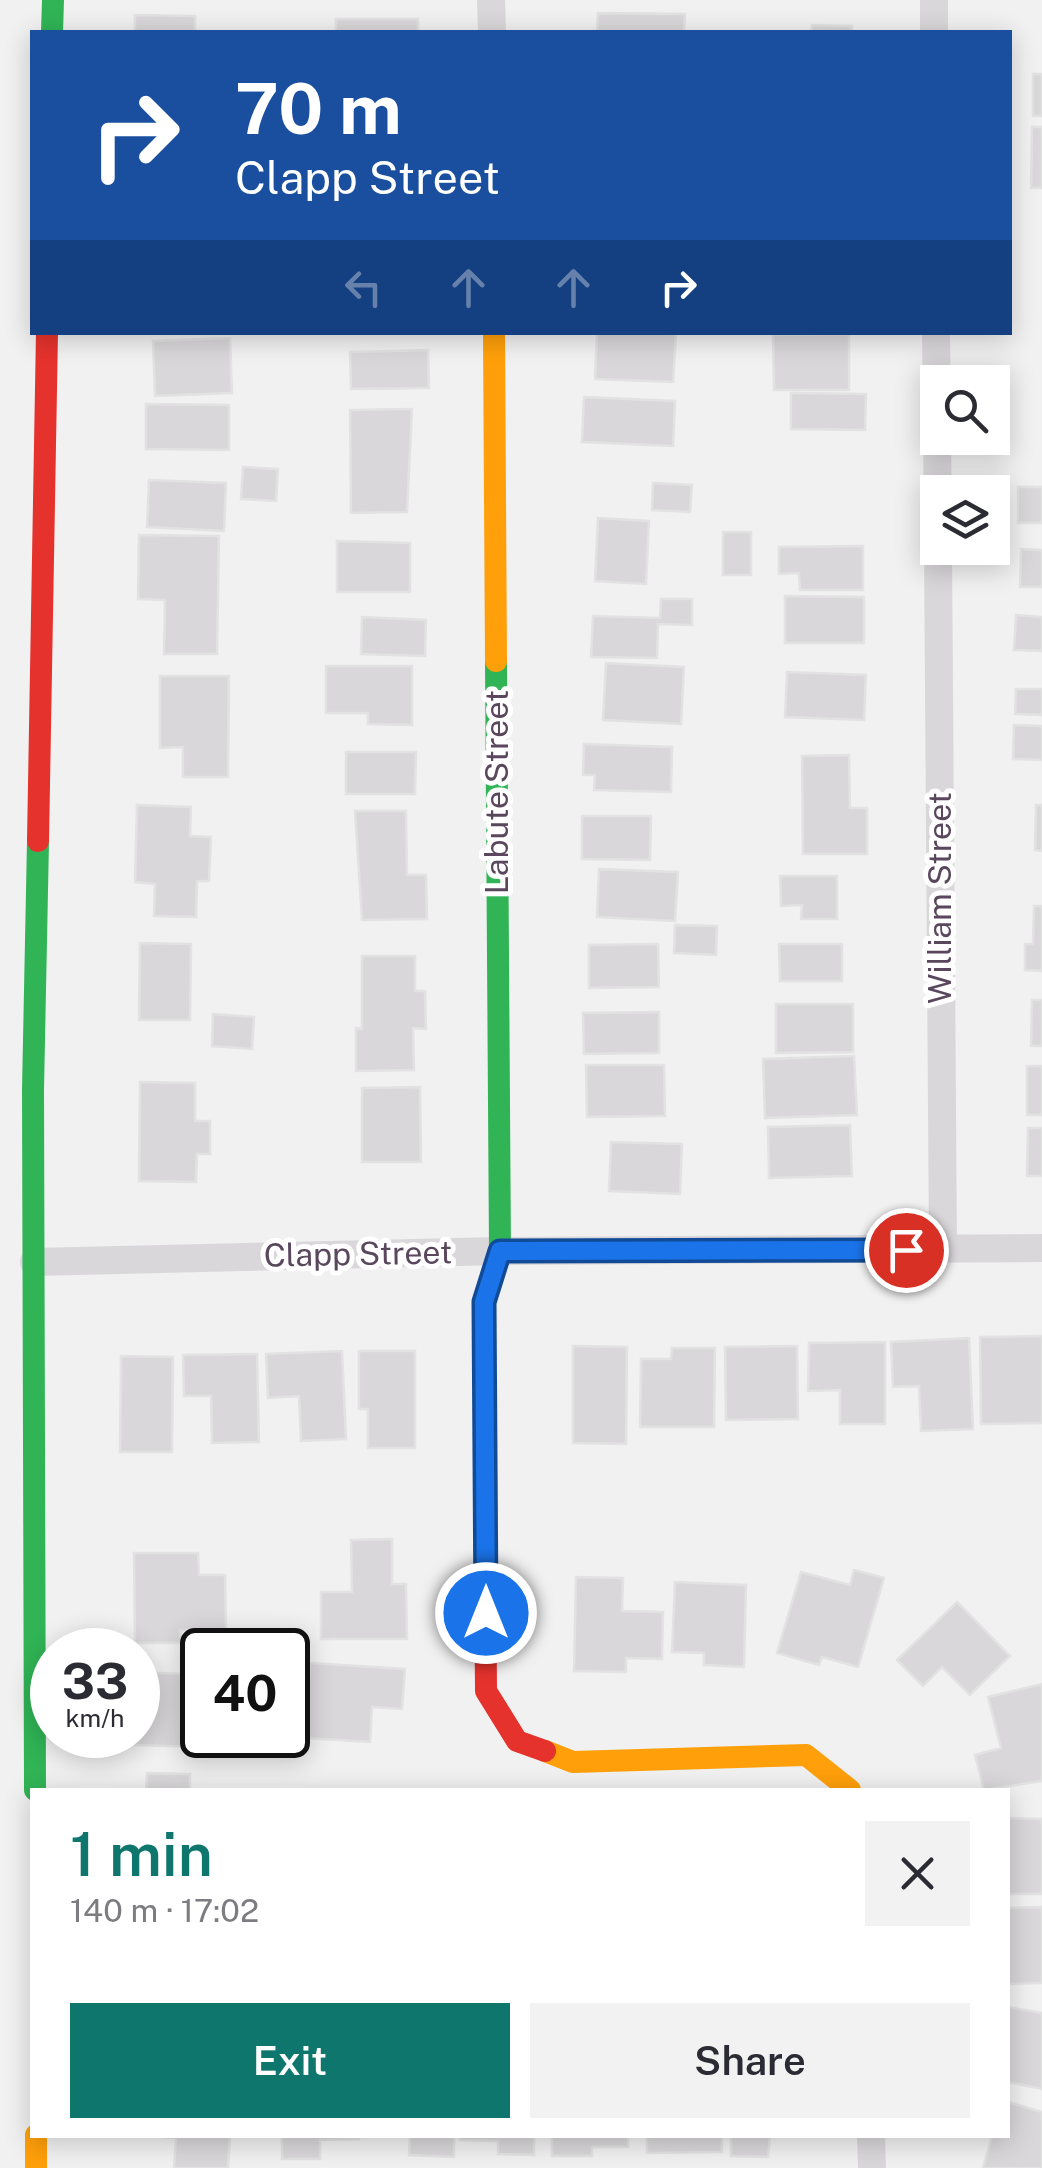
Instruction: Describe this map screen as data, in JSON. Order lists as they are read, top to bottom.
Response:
{
  "streets": {
    "street": ["Labute Street", "William Street", "Clapp Street"]
  },
  "crossings": [
    ["Labute Street", "Clapp Street"],
    ["William Street", "Clapp Street"]
  ],
  "page": {
    "turn": ["70 m", "Clapp Street"],
    "speed": "33 km/h",
    "limit": "40",
    "heading": ["1 min", "140 m · 17:02"],
    "buttons": ["Exit", "Share"]
  }
}
